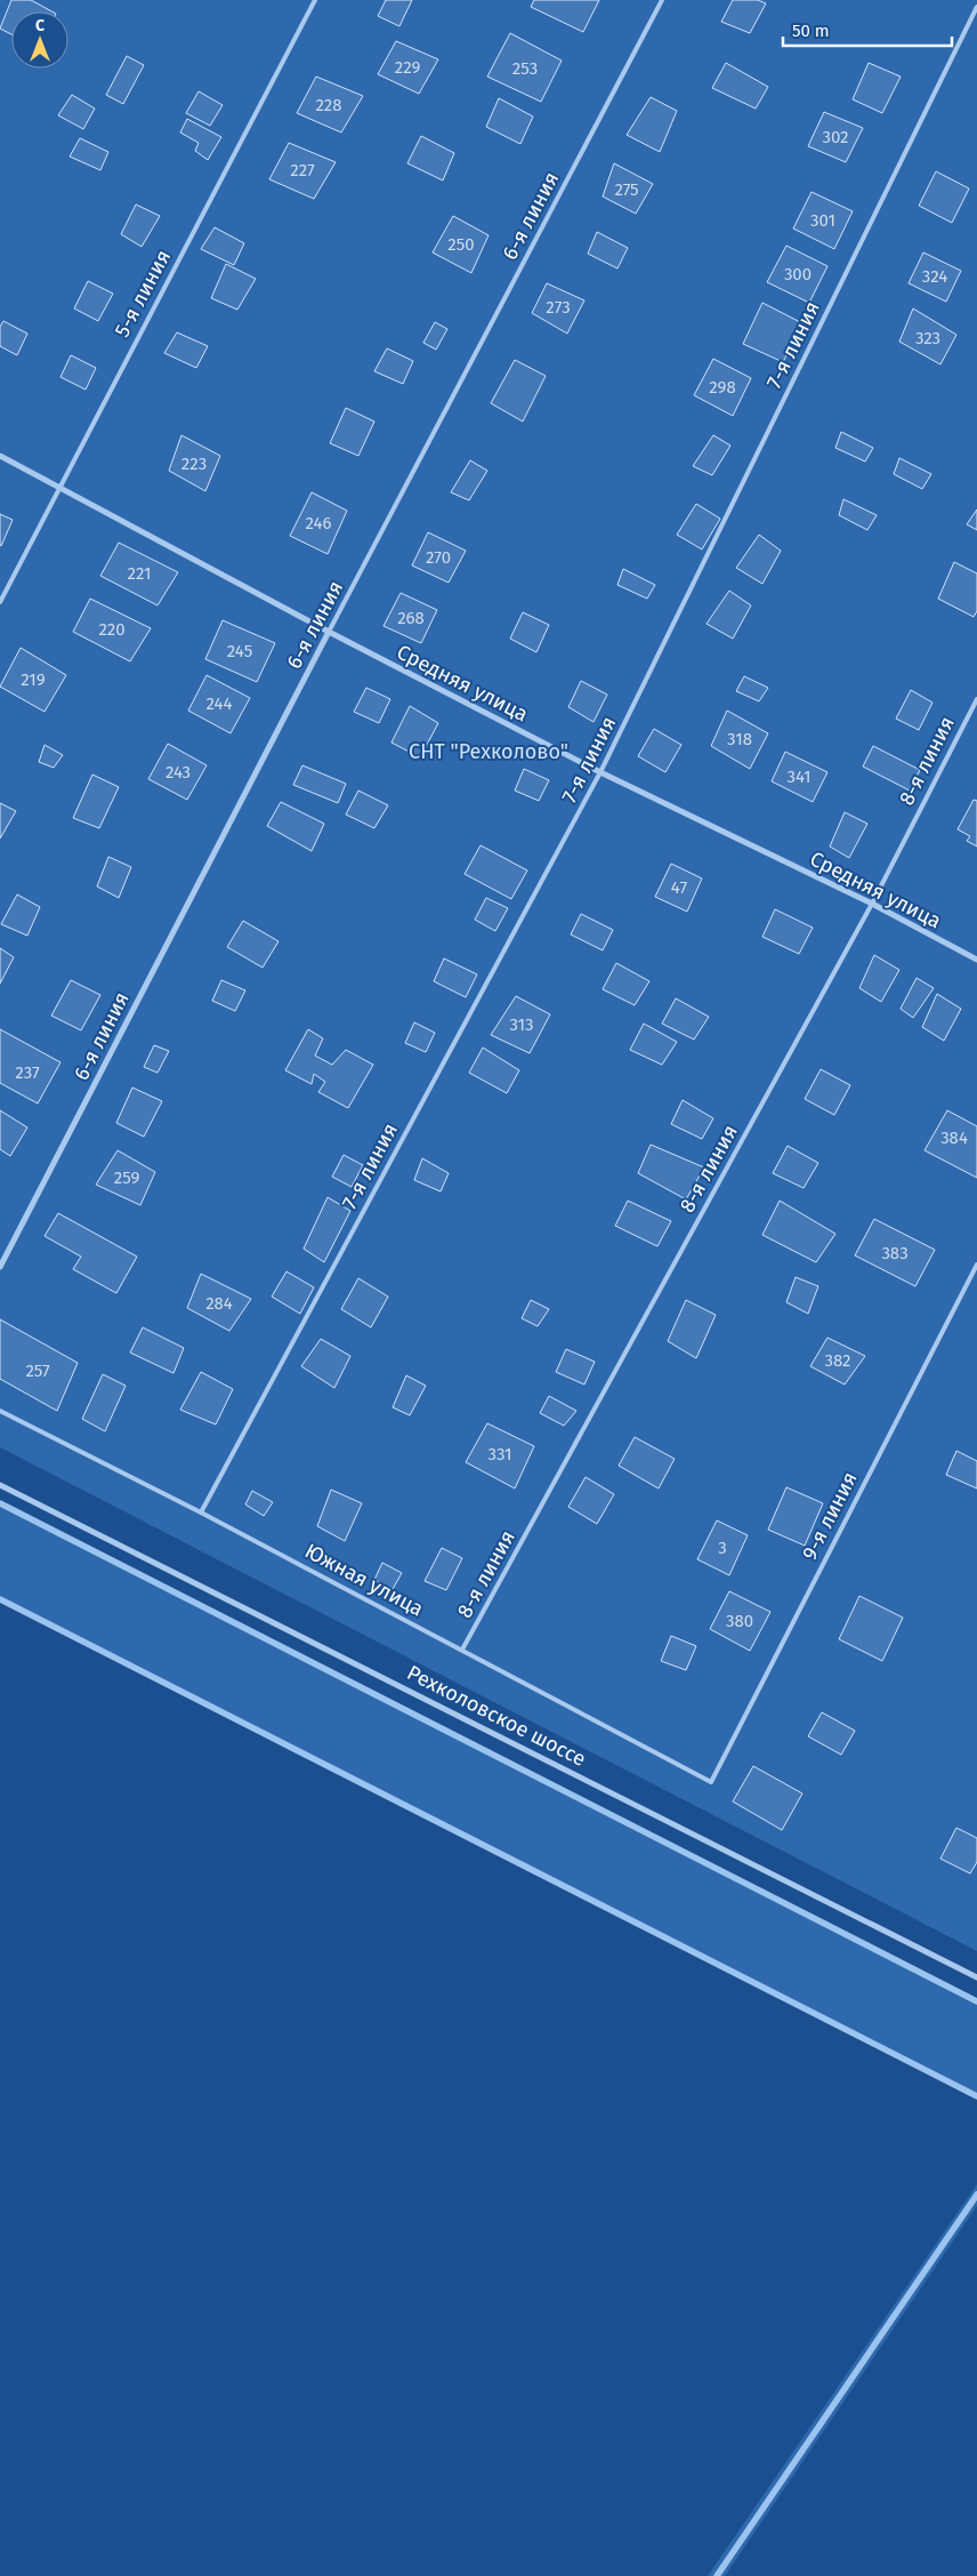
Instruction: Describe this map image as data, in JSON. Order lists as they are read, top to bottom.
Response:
{
  "streets": {
    "street": ["6-я линия", "Средняя улица", "Рехколовское шоссе"],
    "lane": [
      "5-я линия",
      "7-я линия",
      "8-я линия",
      "9-я линия",
      "Южная улица"
    ]
  },
  "crossings": [
    ["6-я линия", "Средняя улица"],
    ["5-я линия", "Средняя улица"],
    ["7-я линия", "Средняя улица"],
    ["7-я линия", "Южная улица"],
    ["Средняя улица", "8-я линия"],
    ["8-я линия", "Южная улица"],
    ["9-я линия", "Южная улица"]
  ],
  "parks": ["СНТ \"Рехколово\""],
  "house_numbers": [
    "229",
    "253",
    "228",
    "302",
    "227",
    "275",
    "301",
    "250",
    "300",
    "324",
    "273",
    "323",
    "298",
    "223",
    "246",
    "270",
    "221",
    "268",
    "220",
    "245",
    "219",
    "244",
    "318",
    "243",
    "341",
    "47",
    "313",
    "237",
    "384",
    "259",
    "383",
    "284",
    "382",
    "257",
    "331",
    "3",
    "380"
  ],
  "scale_bar": "50 m",
  "north": "top"
}
